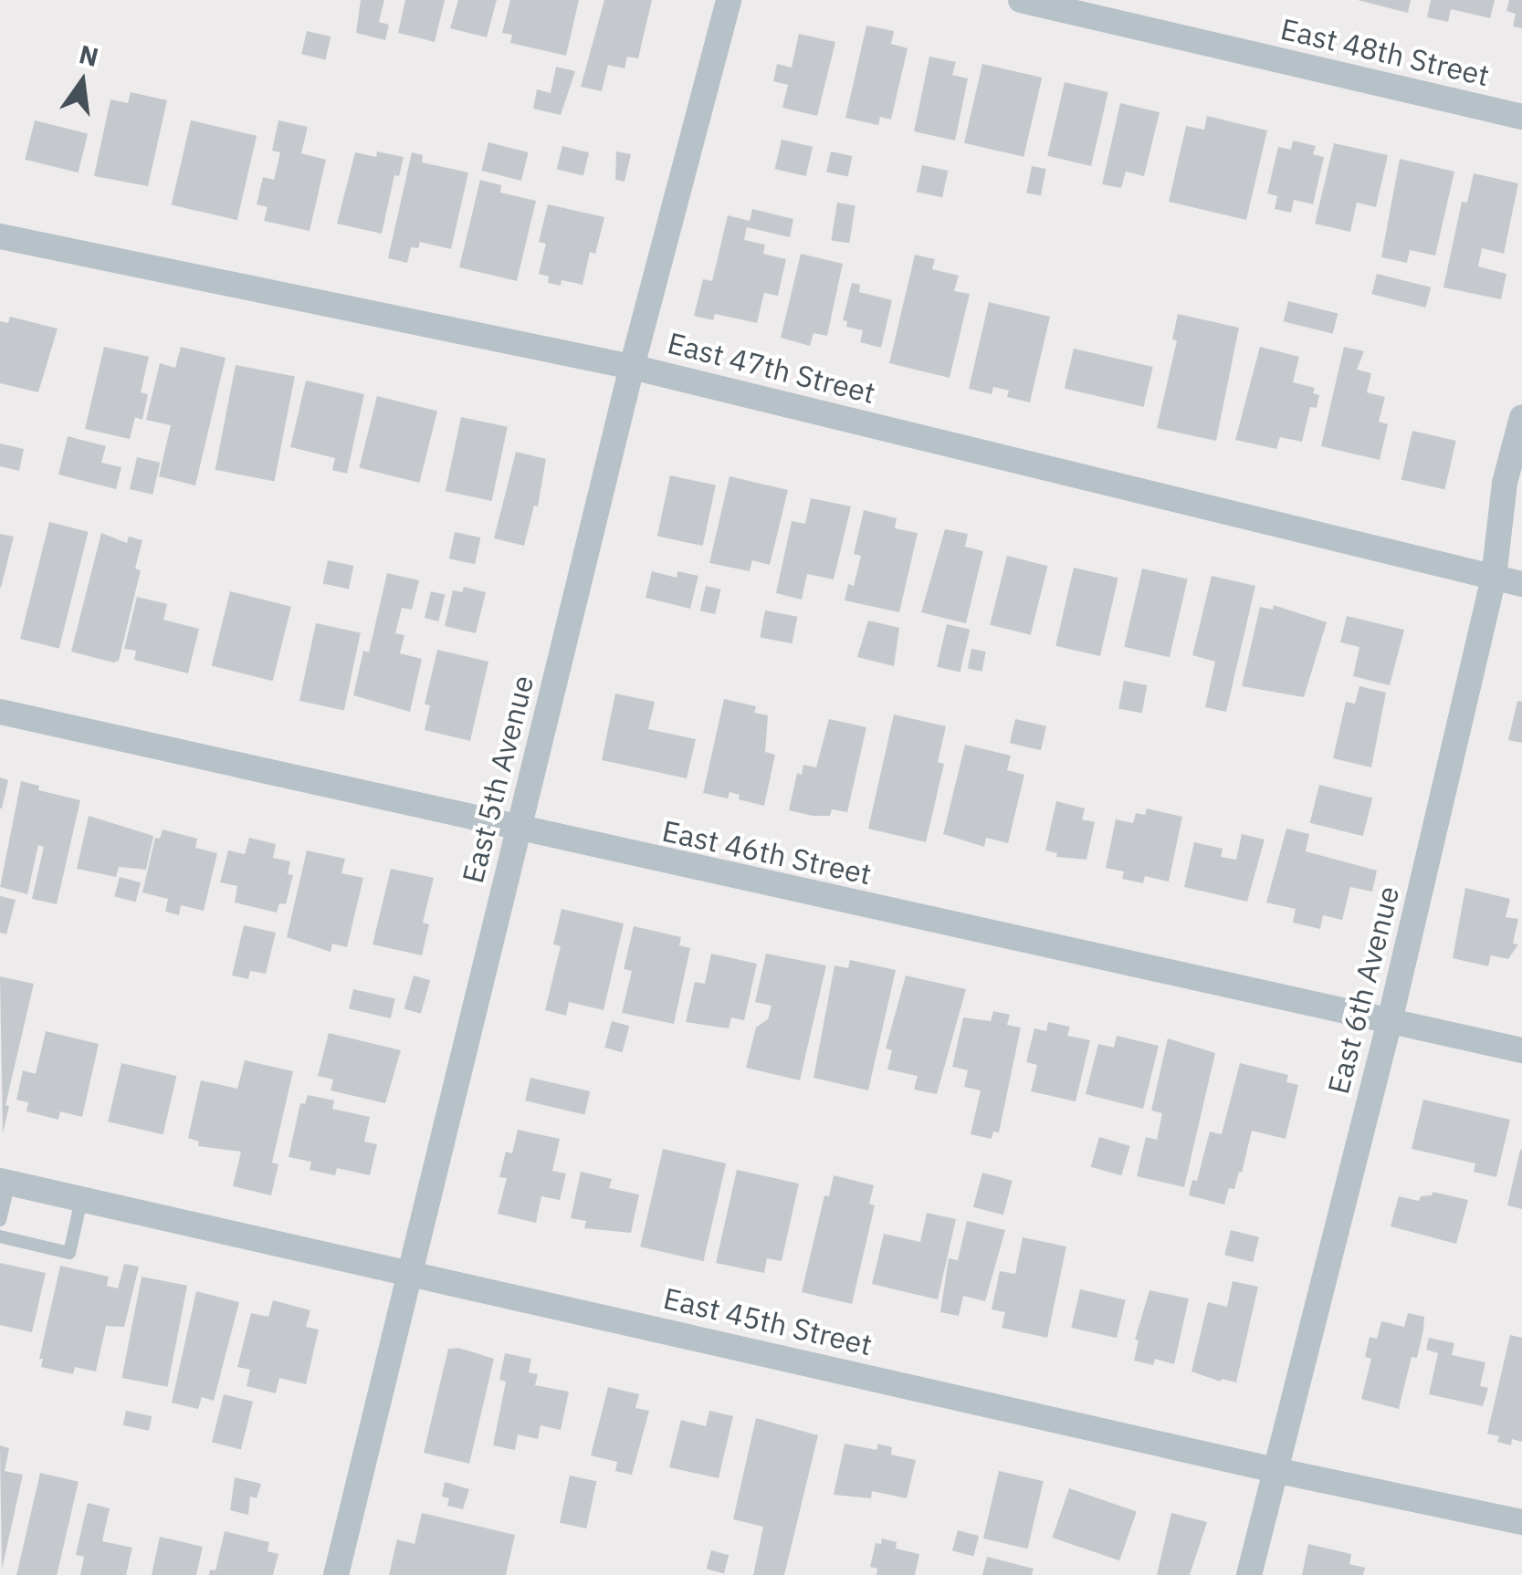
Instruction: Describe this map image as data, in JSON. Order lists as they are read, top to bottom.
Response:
{
  "streets": {
    "street": [
      "East 48th Street",
      "East 47th Street",
      "East 5th Avenue",
      "East 46th Street",
      "East 6th Avenue",
      "East 45th Street"
    ]
  },
  "crossings": [
    ["East 47th Street", "East 5th Avenue"],
    ["East 47th Street", "East 6th Avenue"],
    ["East 5th Avenue", "East 46th Street"],
    ["East 5th Avenue", "East 45th Street"],
    ["East 46th Street", "East 6th Avenue"],
    ["East 6th Avenue", "East 45th Street"]
  ],
  "north": "top"
}
